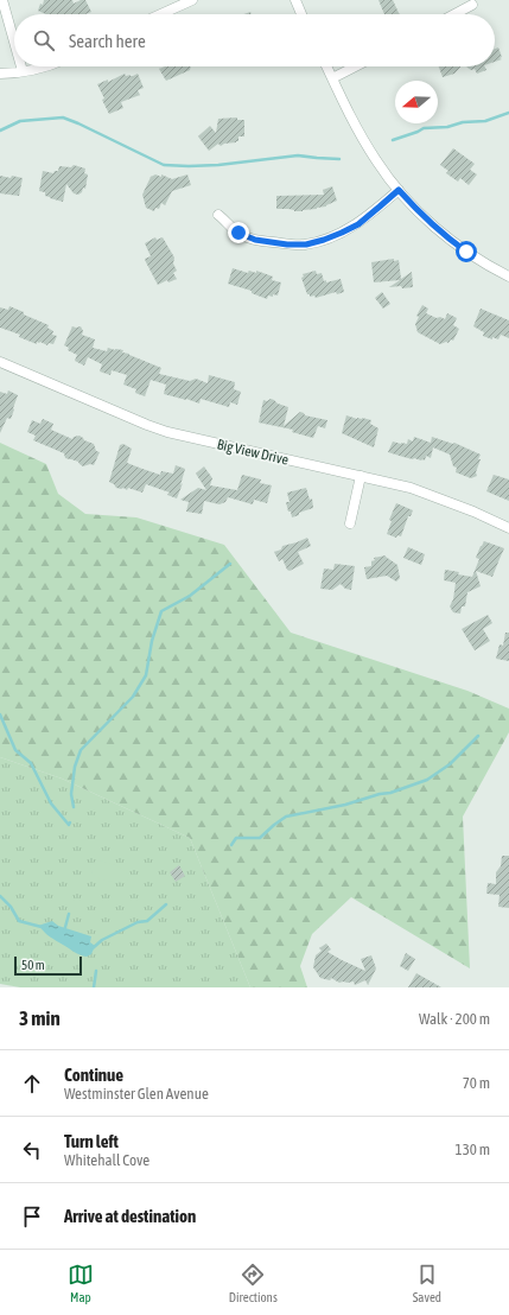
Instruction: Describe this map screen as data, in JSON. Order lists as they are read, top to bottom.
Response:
{
  "streets": {
    "street": ["Big View Drive"]
  },
  "scale_bar": "50 m",
  "north": "left",
  "page": {
    "search": "Search here",
    "scale": "50 m",
    "heading": ["3 min", "Walk · 200 m"],
    "list": [
      ["Continue", "Westminster Glen Avenue", "70 m"],
      ["Turn left", "Whitehall Cove", "130 m"],
      "Arrive at destination"
    ],
    "nav": ["Map", "Directions", "Saved"]
  }
}
